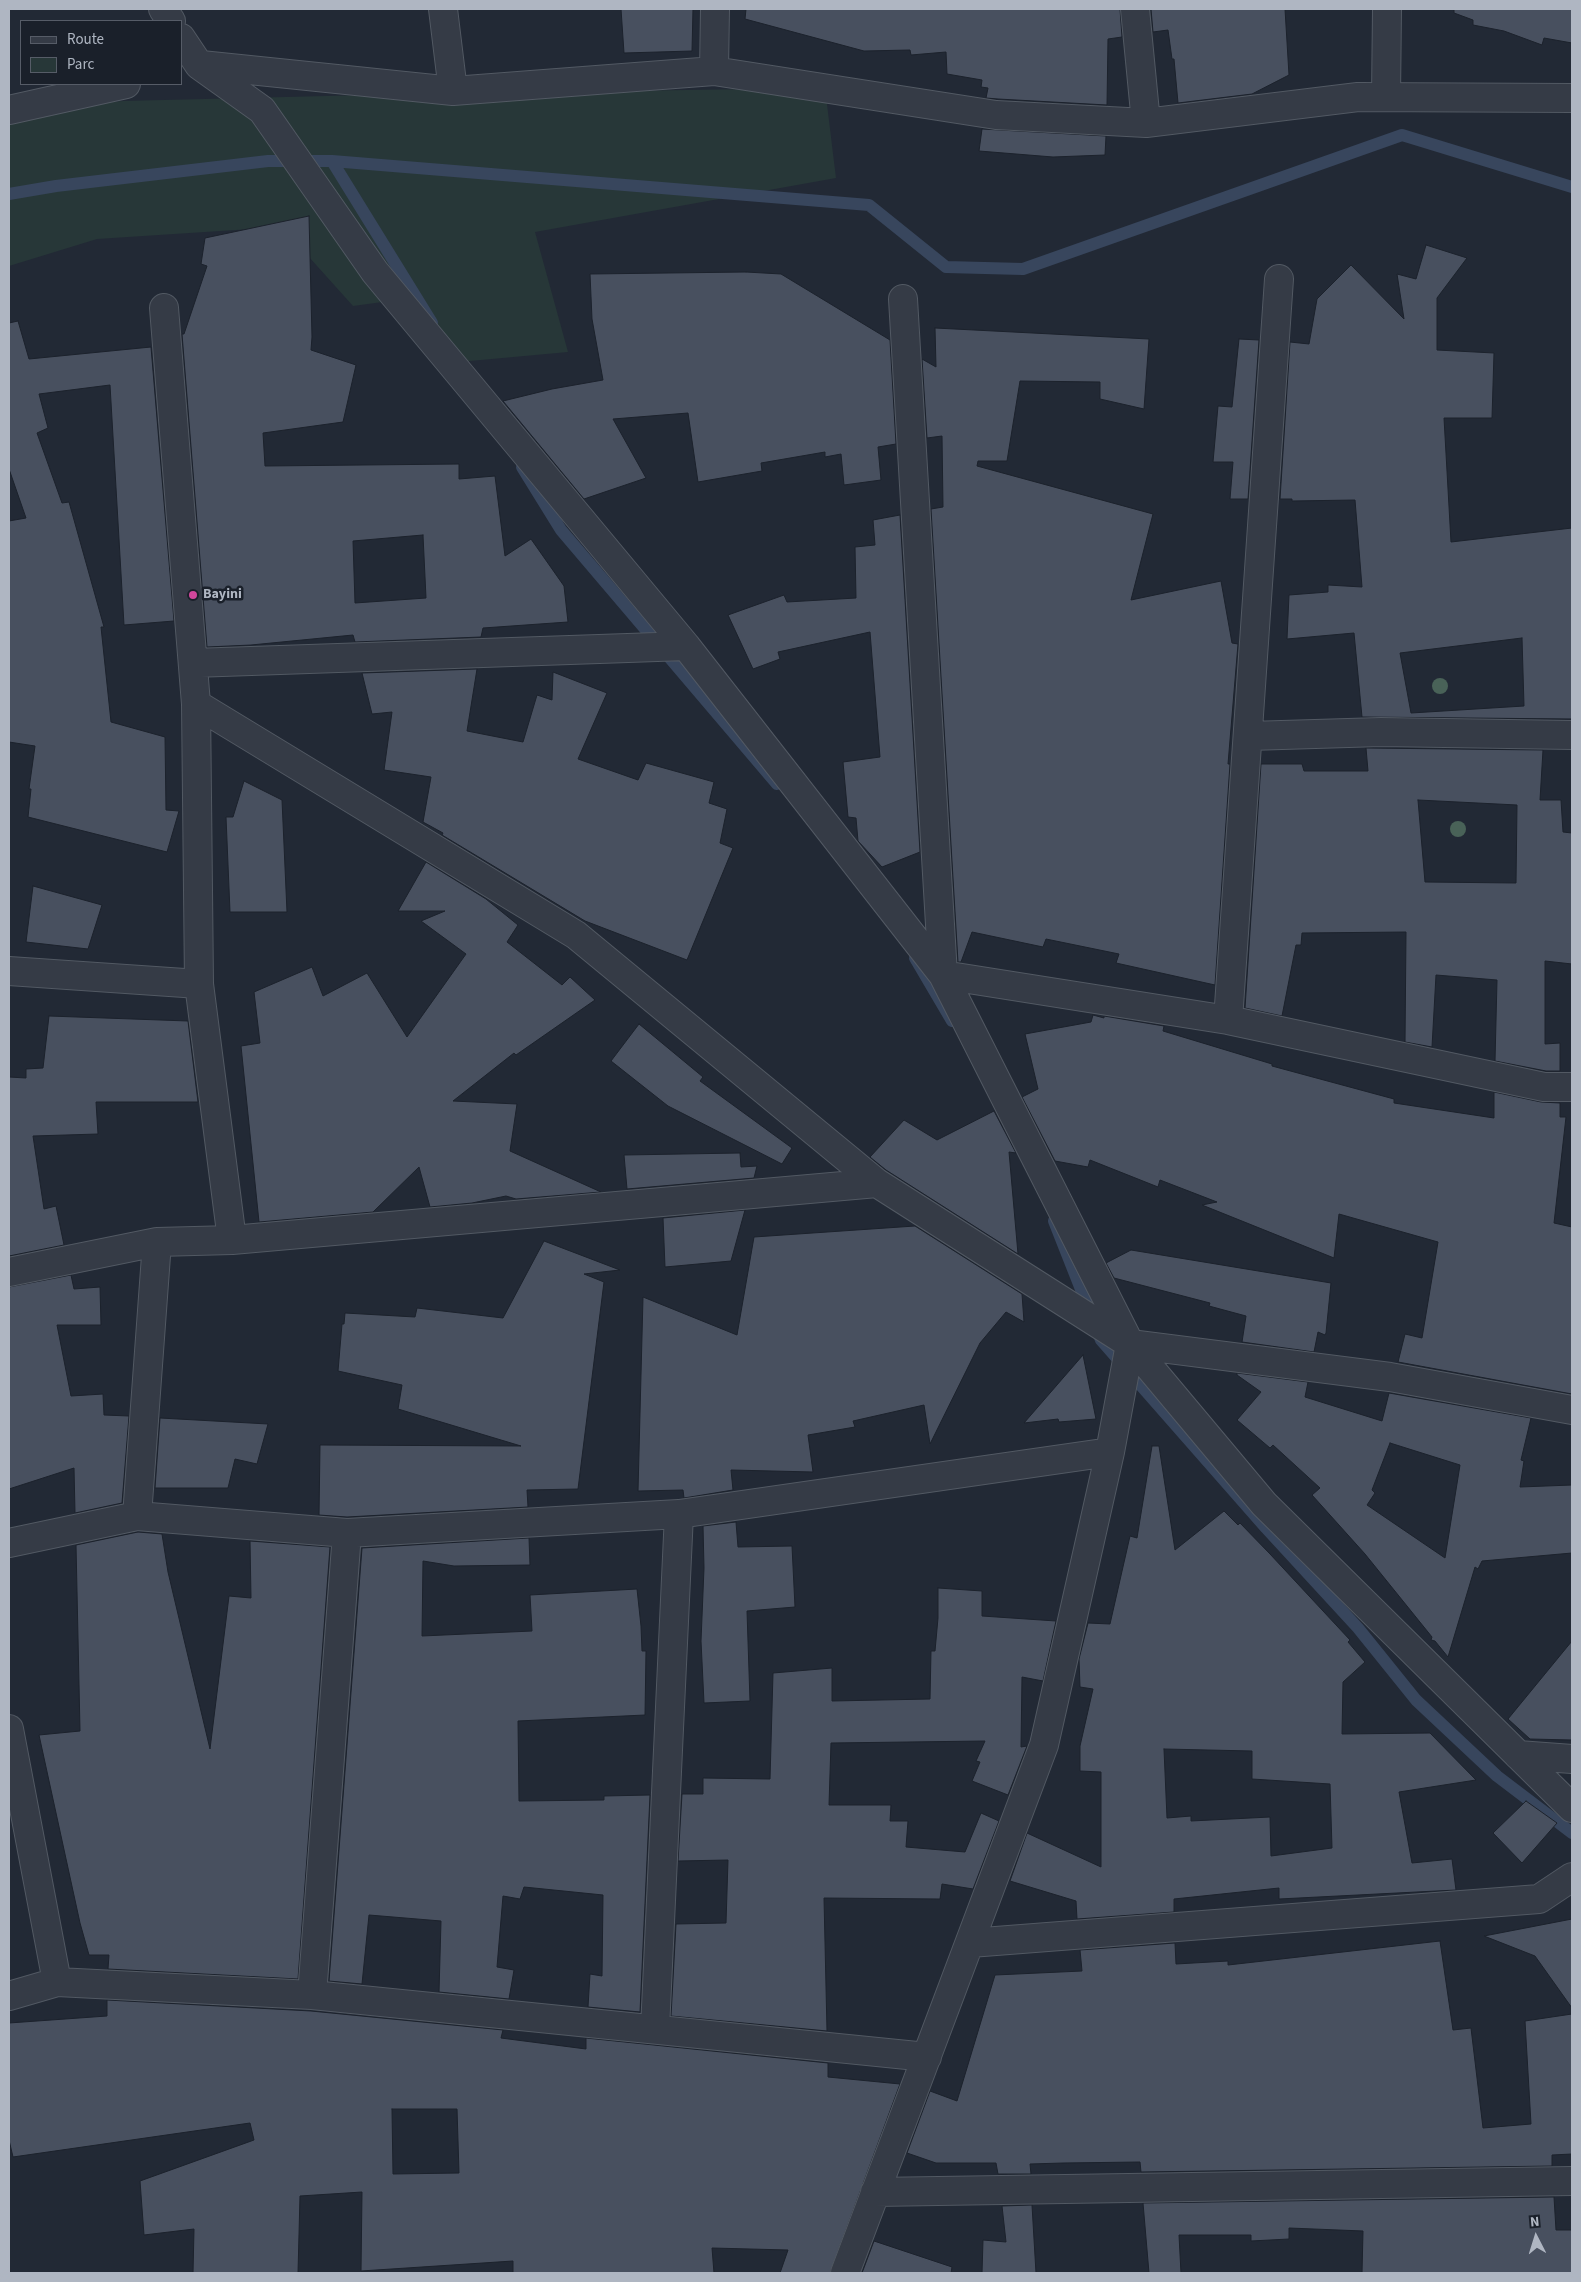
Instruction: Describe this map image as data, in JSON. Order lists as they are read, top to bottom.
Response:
{
  "places": ["Bayini"],
  "legend": ["Route", "Parc"],
  "north": "top"
}
